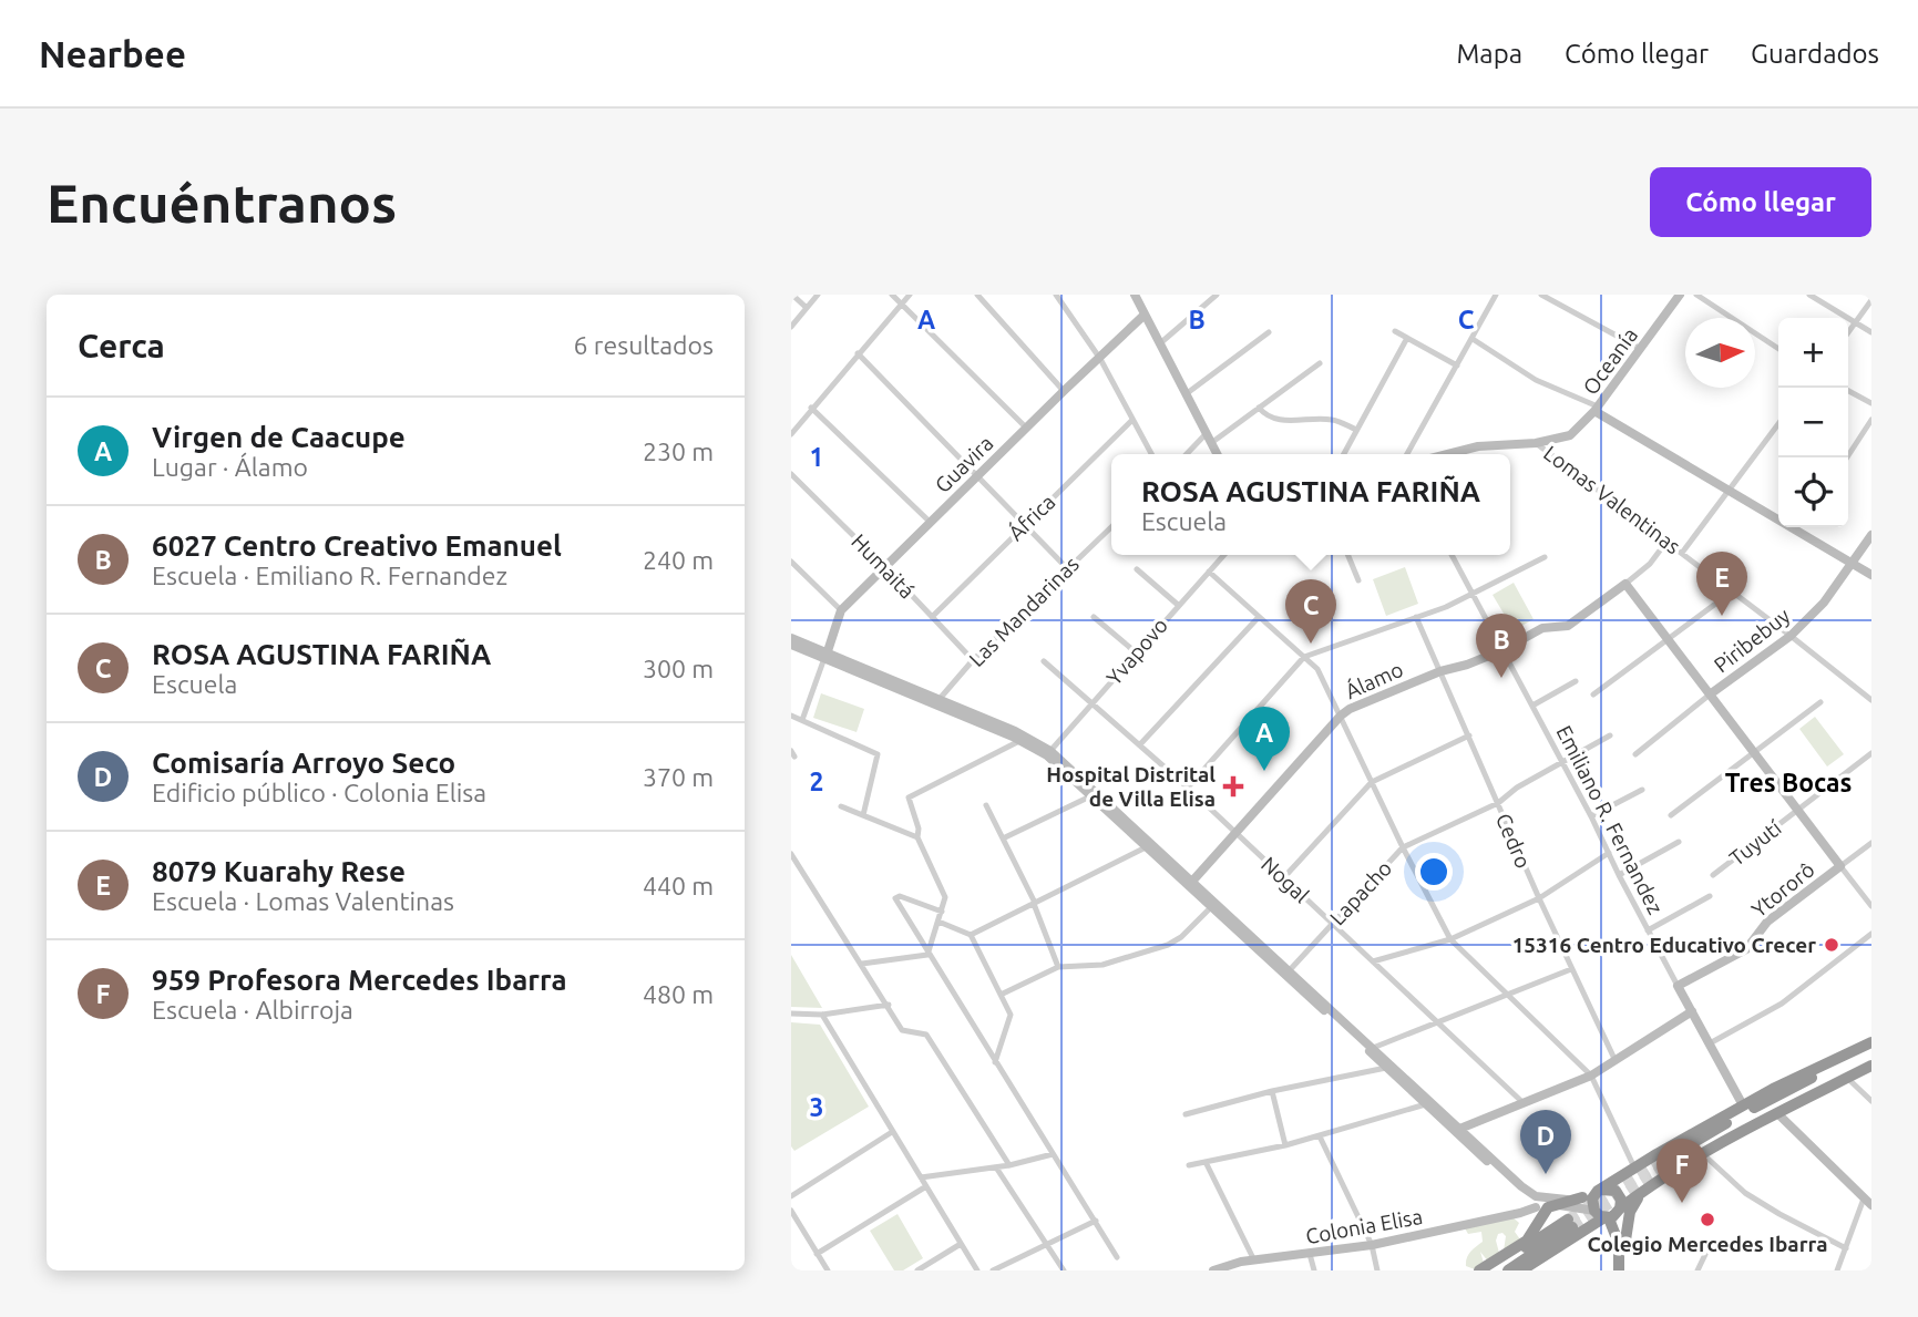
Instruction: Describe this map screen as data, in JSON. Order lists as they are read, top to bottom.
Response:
{
  "streets": {
    "street": [
      "Oceanía",
      "Guavira",
      "Lomas Valentinas",
      "África",
      "Humaitá",
      "Las Mandarinas",
      "Piribebuy",
      "Yvapovo",
      "Álamo",
      "Emiliano R. Fernandez",
      "Cedro",
      "Tuyutí",
      "Nogal",
      "Ytororô",
      "Lapacho",
      "Colonia Elisa"
    ]
  },
  "crossings": [
    ["Oceanía", "Lomas Valentinas"],
    ["Guavira", "Humaitá"],
    ["Lomas Valentinas", "Piribebuy"],
    ["África", "Humaitá"],
    ["Humaitá", "Las Mandarinas"],
    ["Yvapovo", "Nogal"],
    ["Álamo", "Emiliano R. Fernandez"],
    ["Álamo", "Cedro"],
    ["Álamo", "Nogal"],
    ["Emiliano R. Fernandez", "Ytororô"],
    ["Emiliano R. Fernandez", "Lapacho"],
    ["Cedro", "Lapacho"],
    ["Nogal", "Lapacho"]
  ],
  "districts": ["Tres Bocas"],
  "places": {
    "health": ["Hospital Distrital de Villa Elisa"],
    "other": ["15316 Centro Educativo Crecer", "Colegio Mercedes Ibarra"]
  },
  "north": "right",
  "page": {
    "header": "Nearbee",
    "nav": ["Mapa", "Cómo llegar", "Guardados"],
    "buttons": "Cómo llegar",
    "title": "Encuéntranos",
    "heading": ["Cerca", "6 resultados"],
    "map_buttons": ["+", "−"],
    "list": [
      {
        "mark": "A",
        "name": "Virgen de Caacupe",
        "note": "Lugar · Álamo",
        "value": "230 m"
      },
      {
        "mark": "B",
        "name": "6027 Centro Creativo Emanuel",
        "note": "Escuela · Emiliano R. Fernandez",
        "value": "240 m"
      },
      {
        "mark": "C",
        "name": "ROSA AGUSTINA FARIÑA",
        "note": "Escuela",
        "value": "300 m"
      },
      {
        "mark": "D",
        "name": "Comisaría Arroyo Seco",
        "note": "Edificio público · Colonia Elisa",
        "value": "370 m"
      },
      {
        "mark": "E",
        "name": "8079 Kuarahy Rese",
        "note": "Escuela · Lomas Valentinas",
        "value": "440 m"
      },
      {
        "mark": "F",
        "name": "959 Profesora Mercedes Ibarra",
        "note": "Escuela · Albirroja",
        "value": "480 m"
      }
    ],
    "popup": ["ROSA AGUSTINA FARIÑA", "Escuela"],
    "pins": [
      "E",
      "C",
      "B",
      "A",
      "D",
      "F"
    ]
  },
  "grid": {
    "columns": ["A", "B", "C"],
    "rows": ["1", "2", "3"]
  }
}
